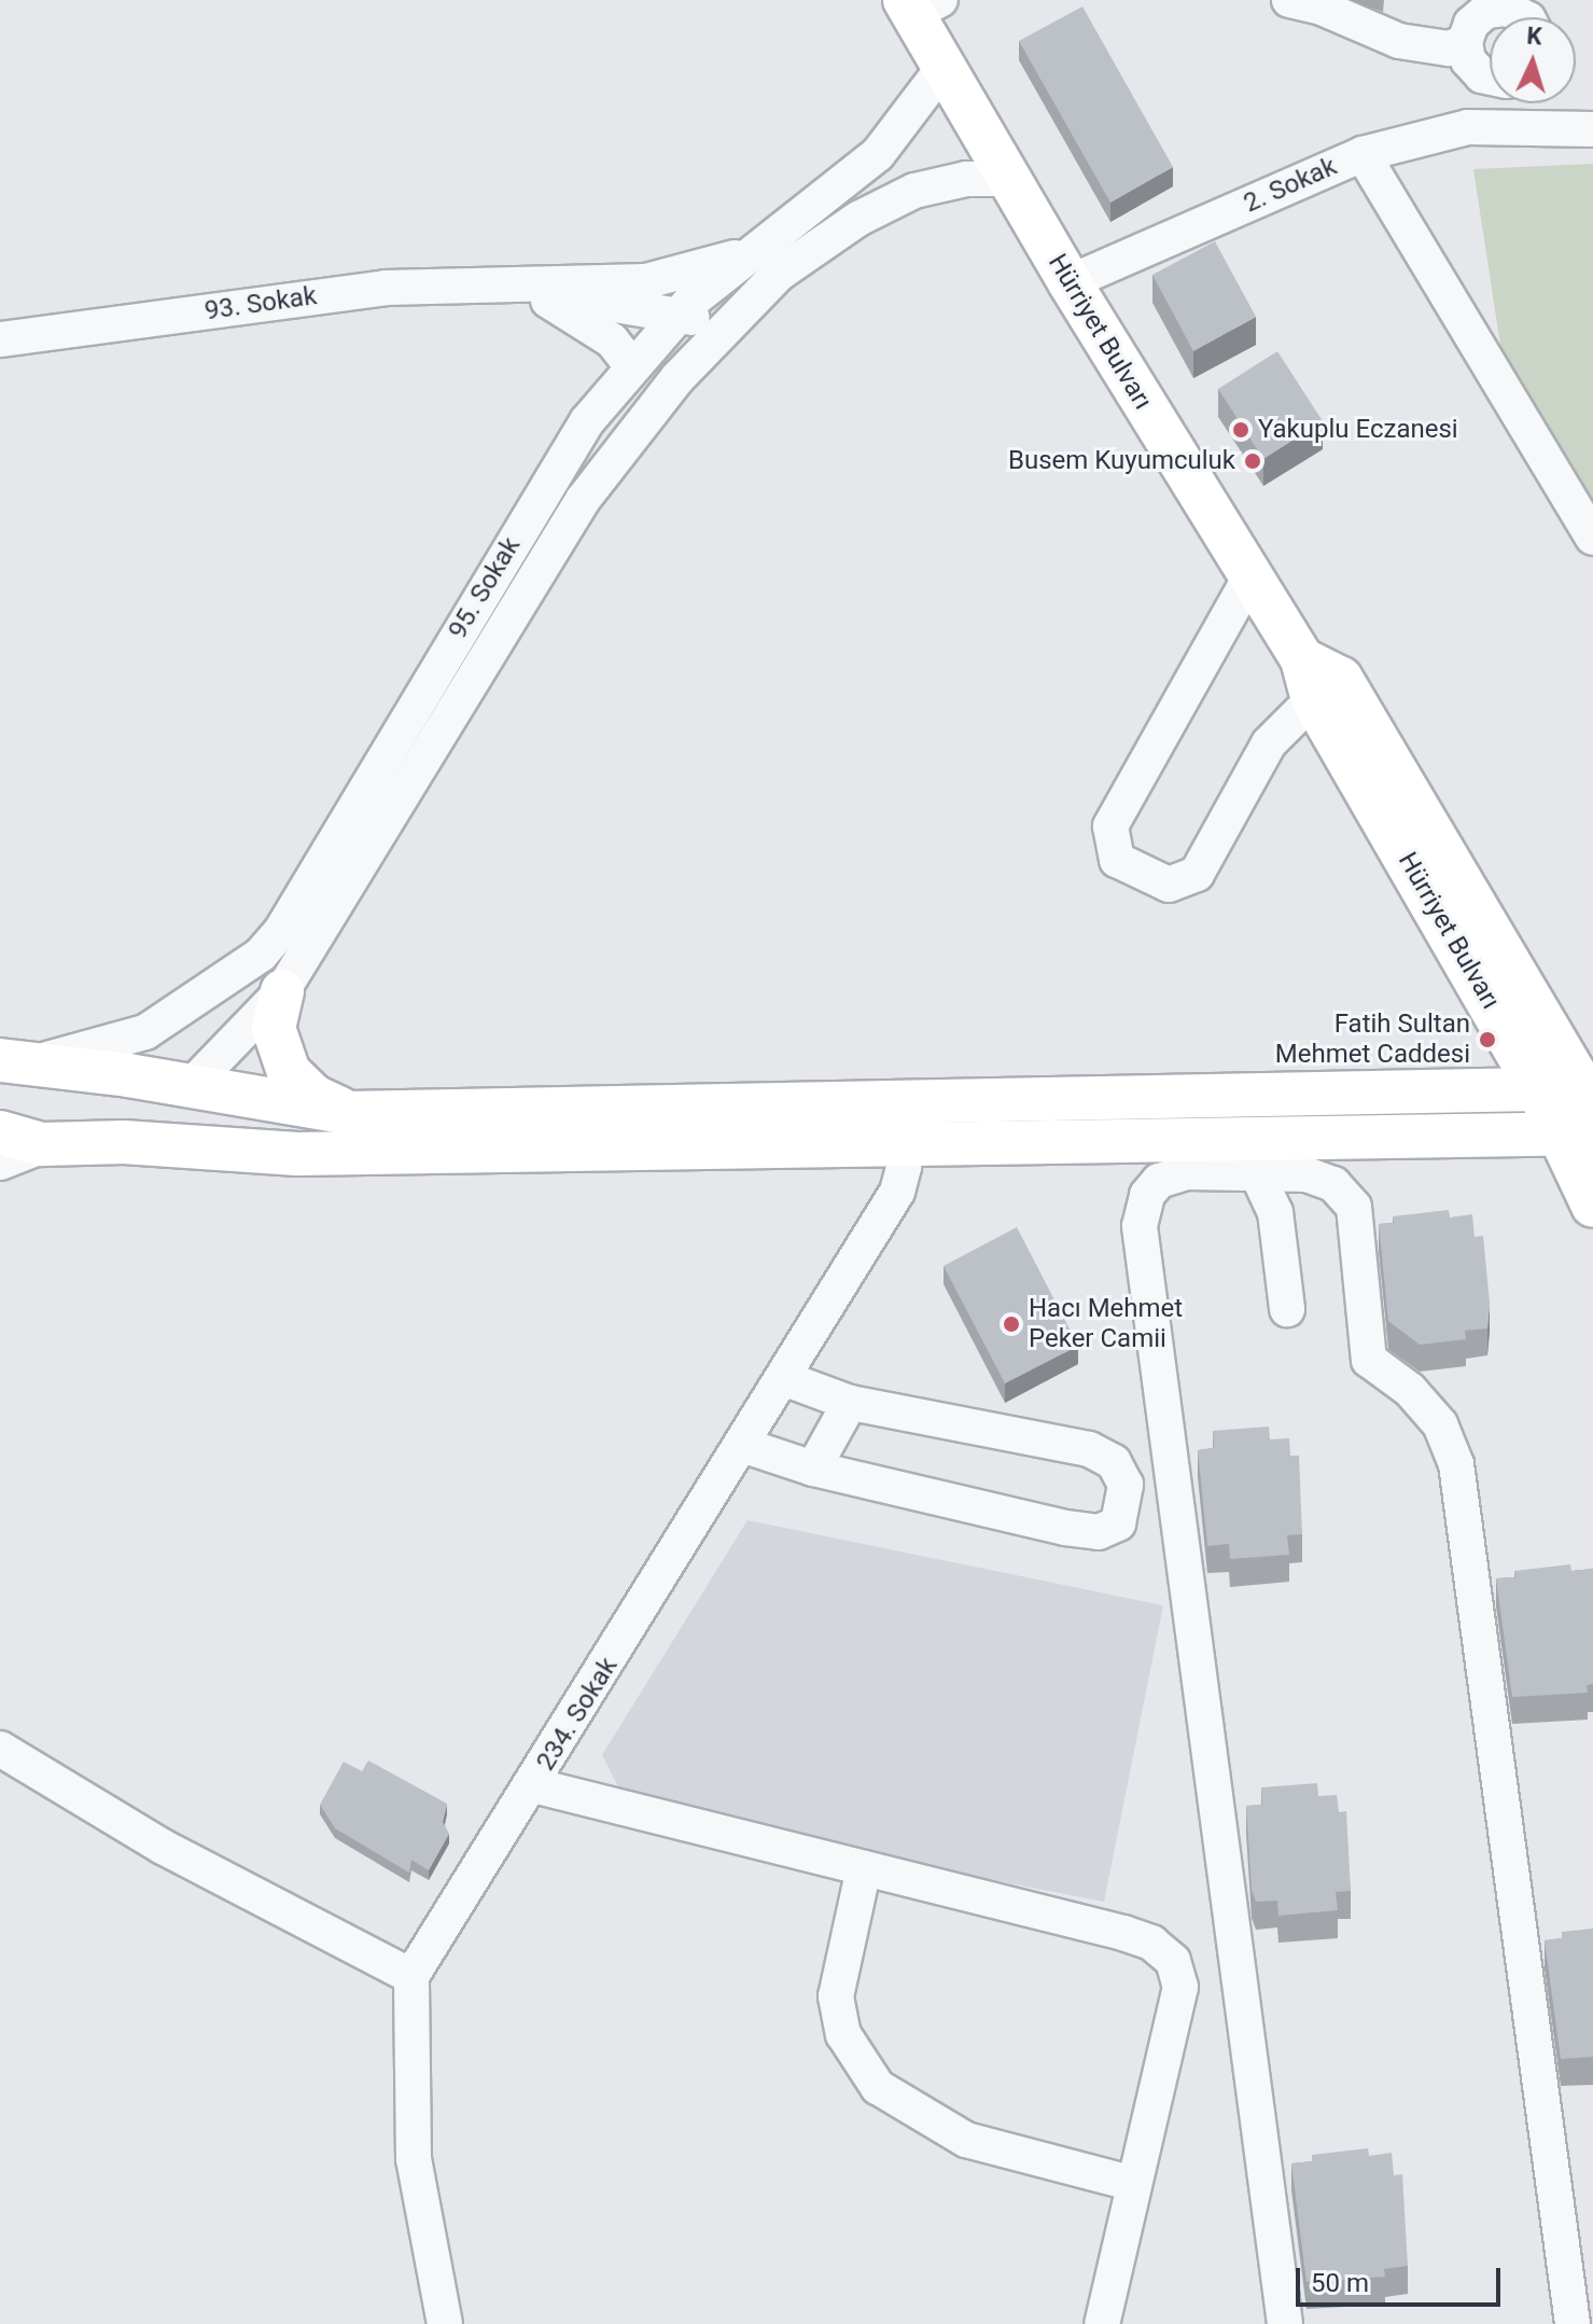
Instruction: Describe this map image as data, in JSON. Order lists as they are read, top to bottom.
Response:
{
  "streets": {
    "main road": ["Hürriyet Bulvarı"],
    "street": [
      "2. Sokak",
      "93. Sokak",
      "95. Sokak",
      "234. Sokak"
    ]
  },
  "crossings": [
    ["2. Sokak", "Hürriyet Bulvarı"],
    ["Hürriyet Bulvarı", "95. Sokak"]
  ],
  "places": [
    "Yakuplu Eczanesi",
    "Busem Kuyumculuk",
    "Fatih Sultan Mehmet Caddesi",
    "Hacı Mehmet Peker Camii"
  ],
  "scale_bar": "50 m",
  "north": "top"
}
